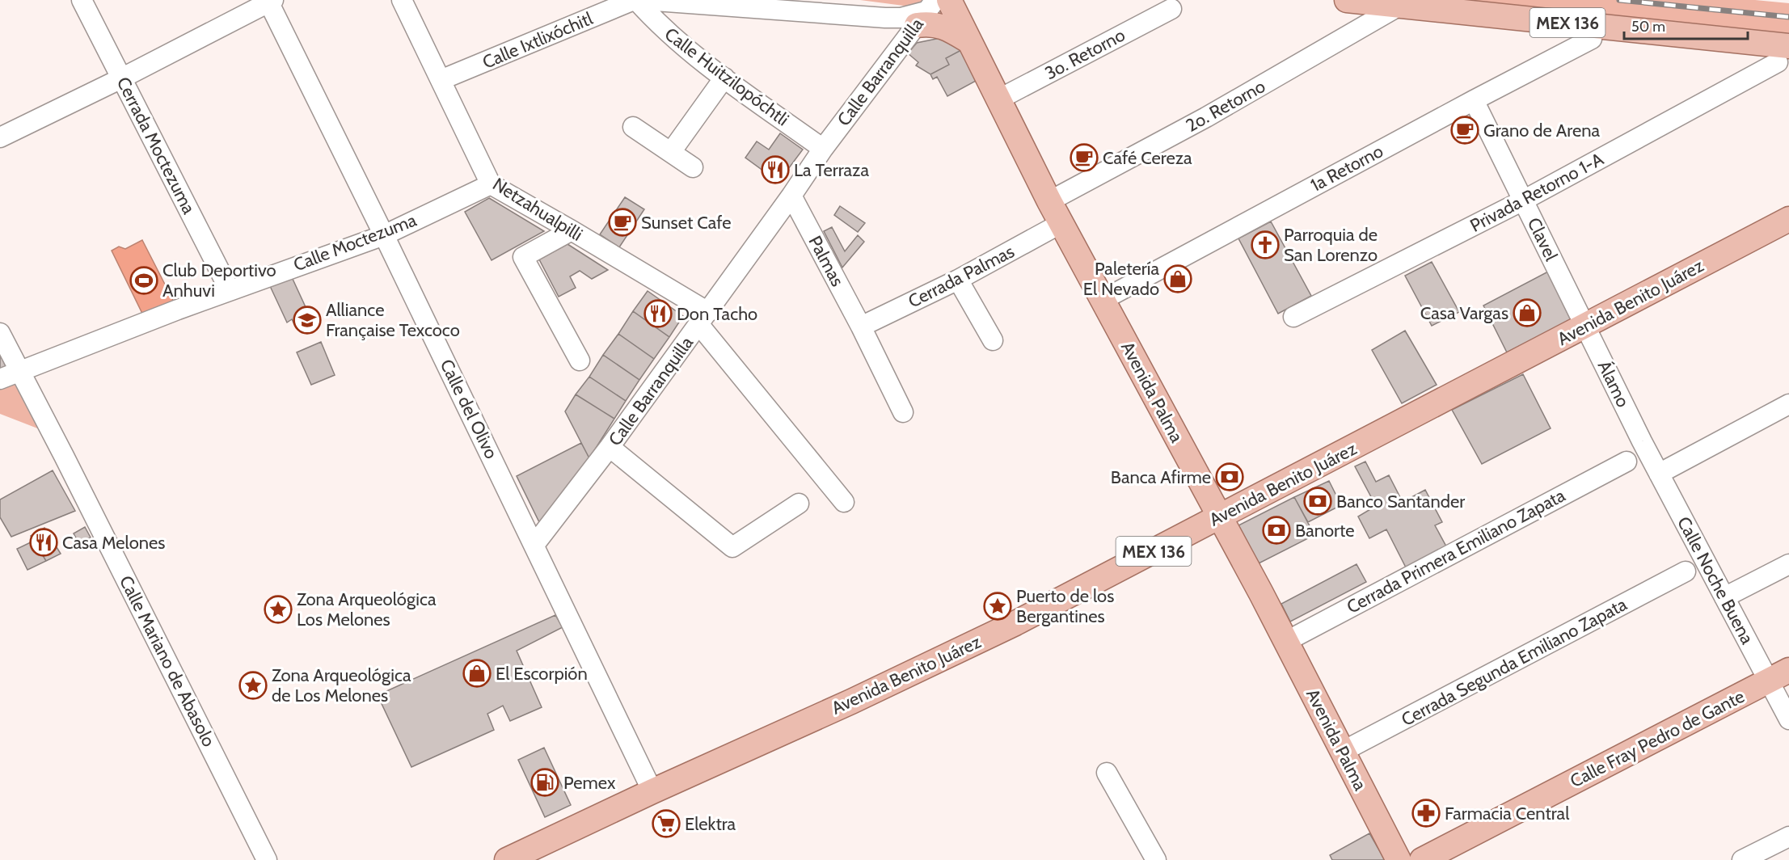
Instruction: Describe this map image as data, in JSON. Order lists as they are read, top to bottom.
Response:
{
  "streets": {
    "main road": [
      "MEX 136",
      "Avenida Benito Juárez",
      "Avenida Palma",
      "Calle Fray Pedro de Gante"
    ],
    "street": [
      "Calle Ixtlixóchitl",
      "3o. Retorno",
      "Calle Barranquilla",
      "Calle Huitzilopóchtli",
      "2o. Retorno",
      "Cerrada Moctezuma",
      "1a Retorno",
      "Privada Retorno 1-A",
      "Netzahualpilli",
      "Clavel",
      "Calle Moctezuma",
      "Palmas",
      "Cerrada Palmas",
      "Álamo",
      "Calle del Olivo",
      "Cerrada Primera Emiliano Zapata",
      "Calle Noche Buena",
      "Calle Mariano de Abasolo",
      "Cerrada Segunda Emiliano Zapata"
    ]
  },
  "crossings": [
    ["MEX 136", "2o. Retorno"],
    ["MEX 136", "Privada Retorno 1-A"],
    ["Calle Ixtlixóchitl", "Calle Huitzilopóchtli"],
    ["Calle Ixtlixóchitl", "Netzahualpilli"],
    ["3o. Retorno", "Avenida Palma"],
    ["Calle Barranquilla", "Calle Huitzilopóchtli"],
    ["Calle Barranquilla", "Netzahualpilli"],
    ["Calle Barranquilla", "Palmas"],
    ["Calle Barranquilla", "Calle del Olivo"],
    ["2o. Retorno", "Avenida Palma"],
    ["Cerrada Moctezuma", "Calle Moctezuma"],
    ["1a Retorno", "Clavel"],
    ["1a Retorno", "Avenida Palma"],
    ["Privada Retorno 1-A", "Clavel"],
    ["Netzahualpilli", "Calle Moctezuma"],
    ["Clavel", "Avenida Benito Juárez"],
    ["Clavel", "Álamo"],
    ["Calle Moctezuma", "Calle del Olivo"],
    ["Calle Moctezuma", "Calle Mariano de Abasolo"],
    ["Palmas", "Cerrada Palmas"],
    ["Cerrada Palmas", "Avenida Palma"],
    ["Avenida Benito Juárez", "Álamo"],
    ["Avenida Benito Juárez", "Avenida Palma"],
    ["Avenida Benito Juárez", "Calle del Olivo"],
    ["Álamo", "Calle Noche Buena"],
    ["Avenida Palma", "Cerrada Primera Emiliano Zapata"],
    ["Avenida Palma", "Cerrada Segunda Emiliano Zapata"],
    ["Calle Noche Buena", "Calle Fray Pedro de Gante"]
  ],
  "places": {
    "cafe": ["Grano de Arena", "Café Cereza", "Sunset Cafe"],
    "restaurant": ["La Terraza", "Don Tacho", "Casa Melones"],
    "church": ["Parroquia de San Lorenzo"],
    "shop": ["Paletería El Nevado", "Casa Vargas", "El Escorpión"],
    "sports": ["Club Deportivo Anhuvi"],
    "school or university": ["Alliance Française Texcoco"],
    "bank": ["Banca Afirme", "Banco Santander", "Banorte"],
    "place": ["Puerto de los Bergantines", "Zona Arqueológica Los Melones", "Zona Arqueológica de Los Melones"],
    "fuel station": ["Pemex"],
    "pharmacy": ["Farmacia Central"],
    "supermarket": ["Elektra"]
  },
  "scale_bar": "50 m"
}
